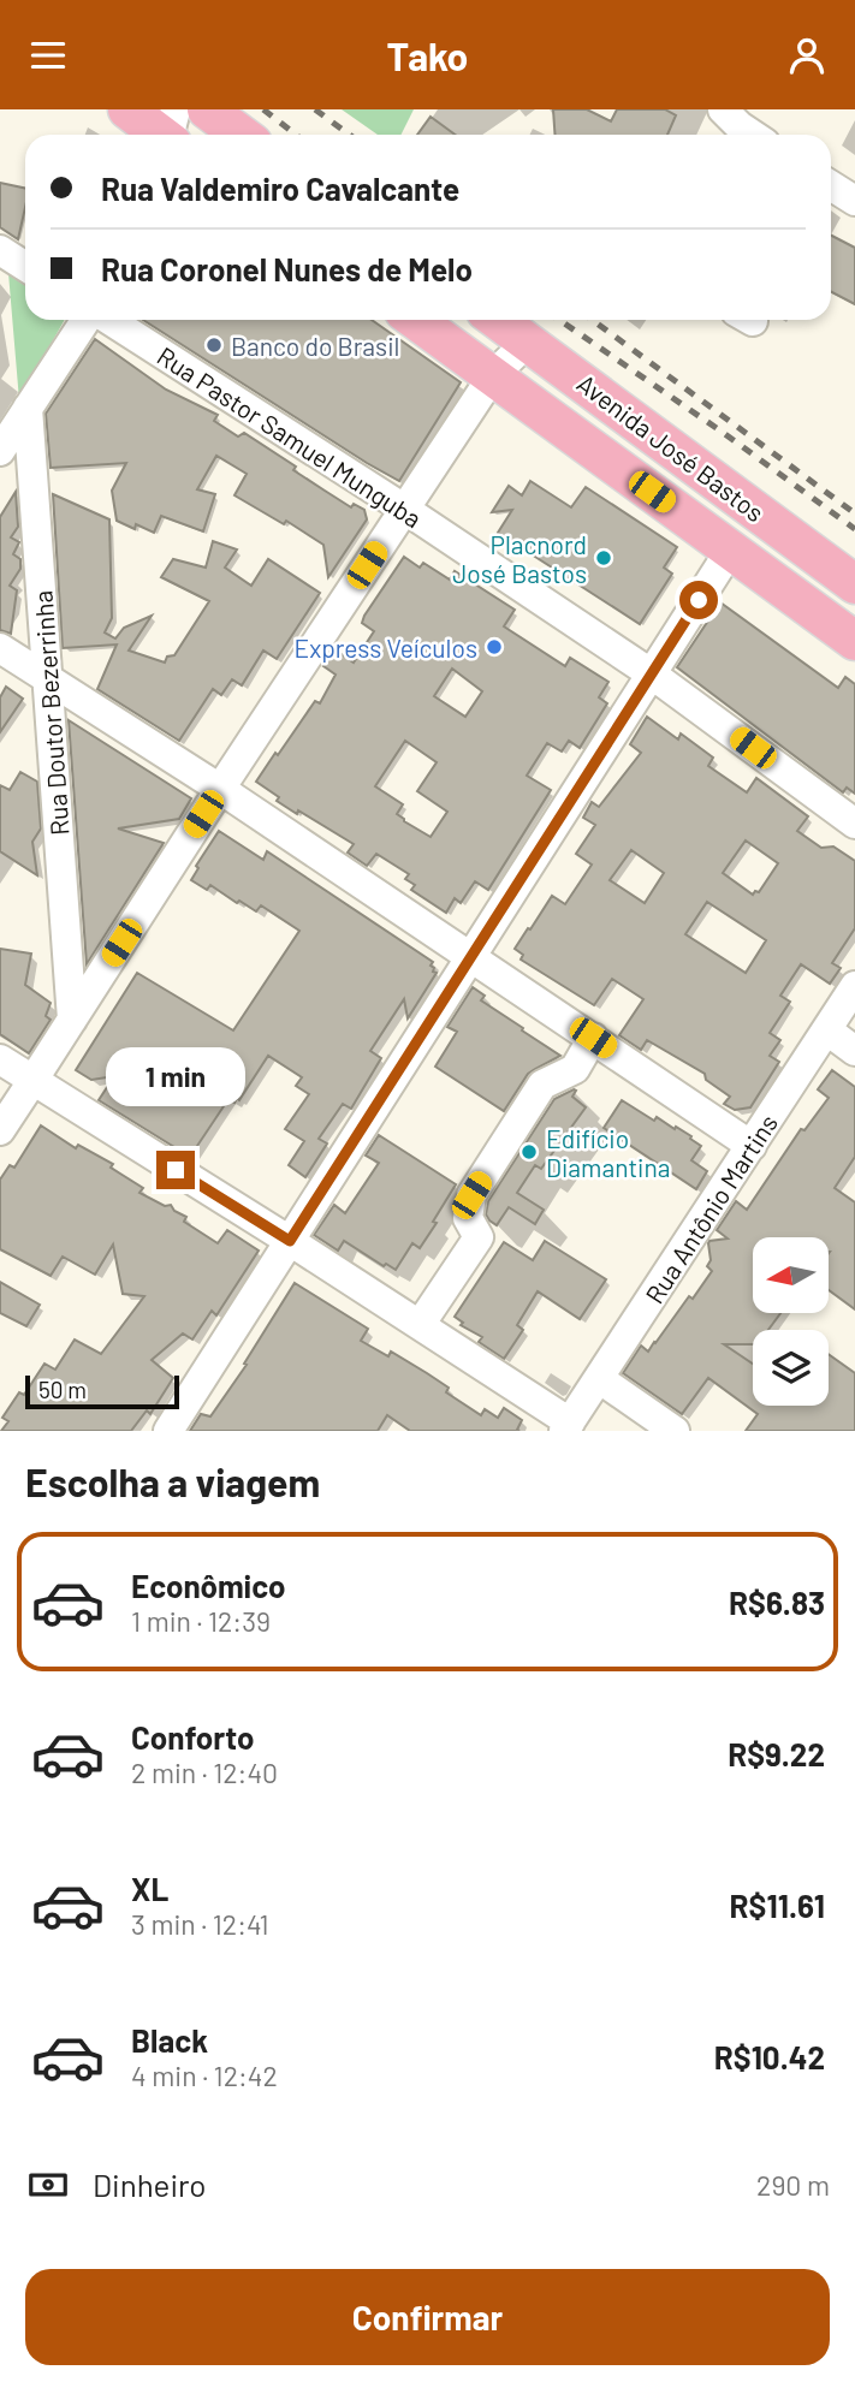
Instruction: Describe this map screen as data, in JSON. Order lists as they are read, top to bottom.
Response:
{
  "streets": {
    "main road": ["Avenida José Bastos"],
    "street": ["Rua Pastor Samuel Munguba", "Rua Doutor Bezerrinha", "Rua Antônio Martins"]
  },
  "places": [
    "Banco do Brasil",
    "Placnord José Bastos",
    "Express Veículos",
    "Edifício Diamantina"
  ],
  "scale_bar": "50 m",
  "north": "left",
  "page": {
    "header": "Tako",
    "banner": ["Rua Valdemiro Cavalcante", "Rua Coronel Nunes de Melo"],
    "bubble": "1 min",
    "scale": "50 m",
    "heading": "Escolha a viagem",
    "list": [
      {
        "name": "Econômico",
        "note": "1 min · 12:39",
        "value": "R$6.83"
      },
      {
        "name": "Conforto",
        "note": "2 min · 12:40",
        "value": "R$9.22"
      },
      {
        "name": "XL",
        "note": "3 min · 12:41",
        "value": "R$11.61"
      },
      {
        "name": "Black",
        "note": "4 min · 12:42",
        "value": "R$10.42"
      }
    ],
    "pay": ["Dinheiro", "290 m"],
    "buttons": "Confirmar"
  }
}
